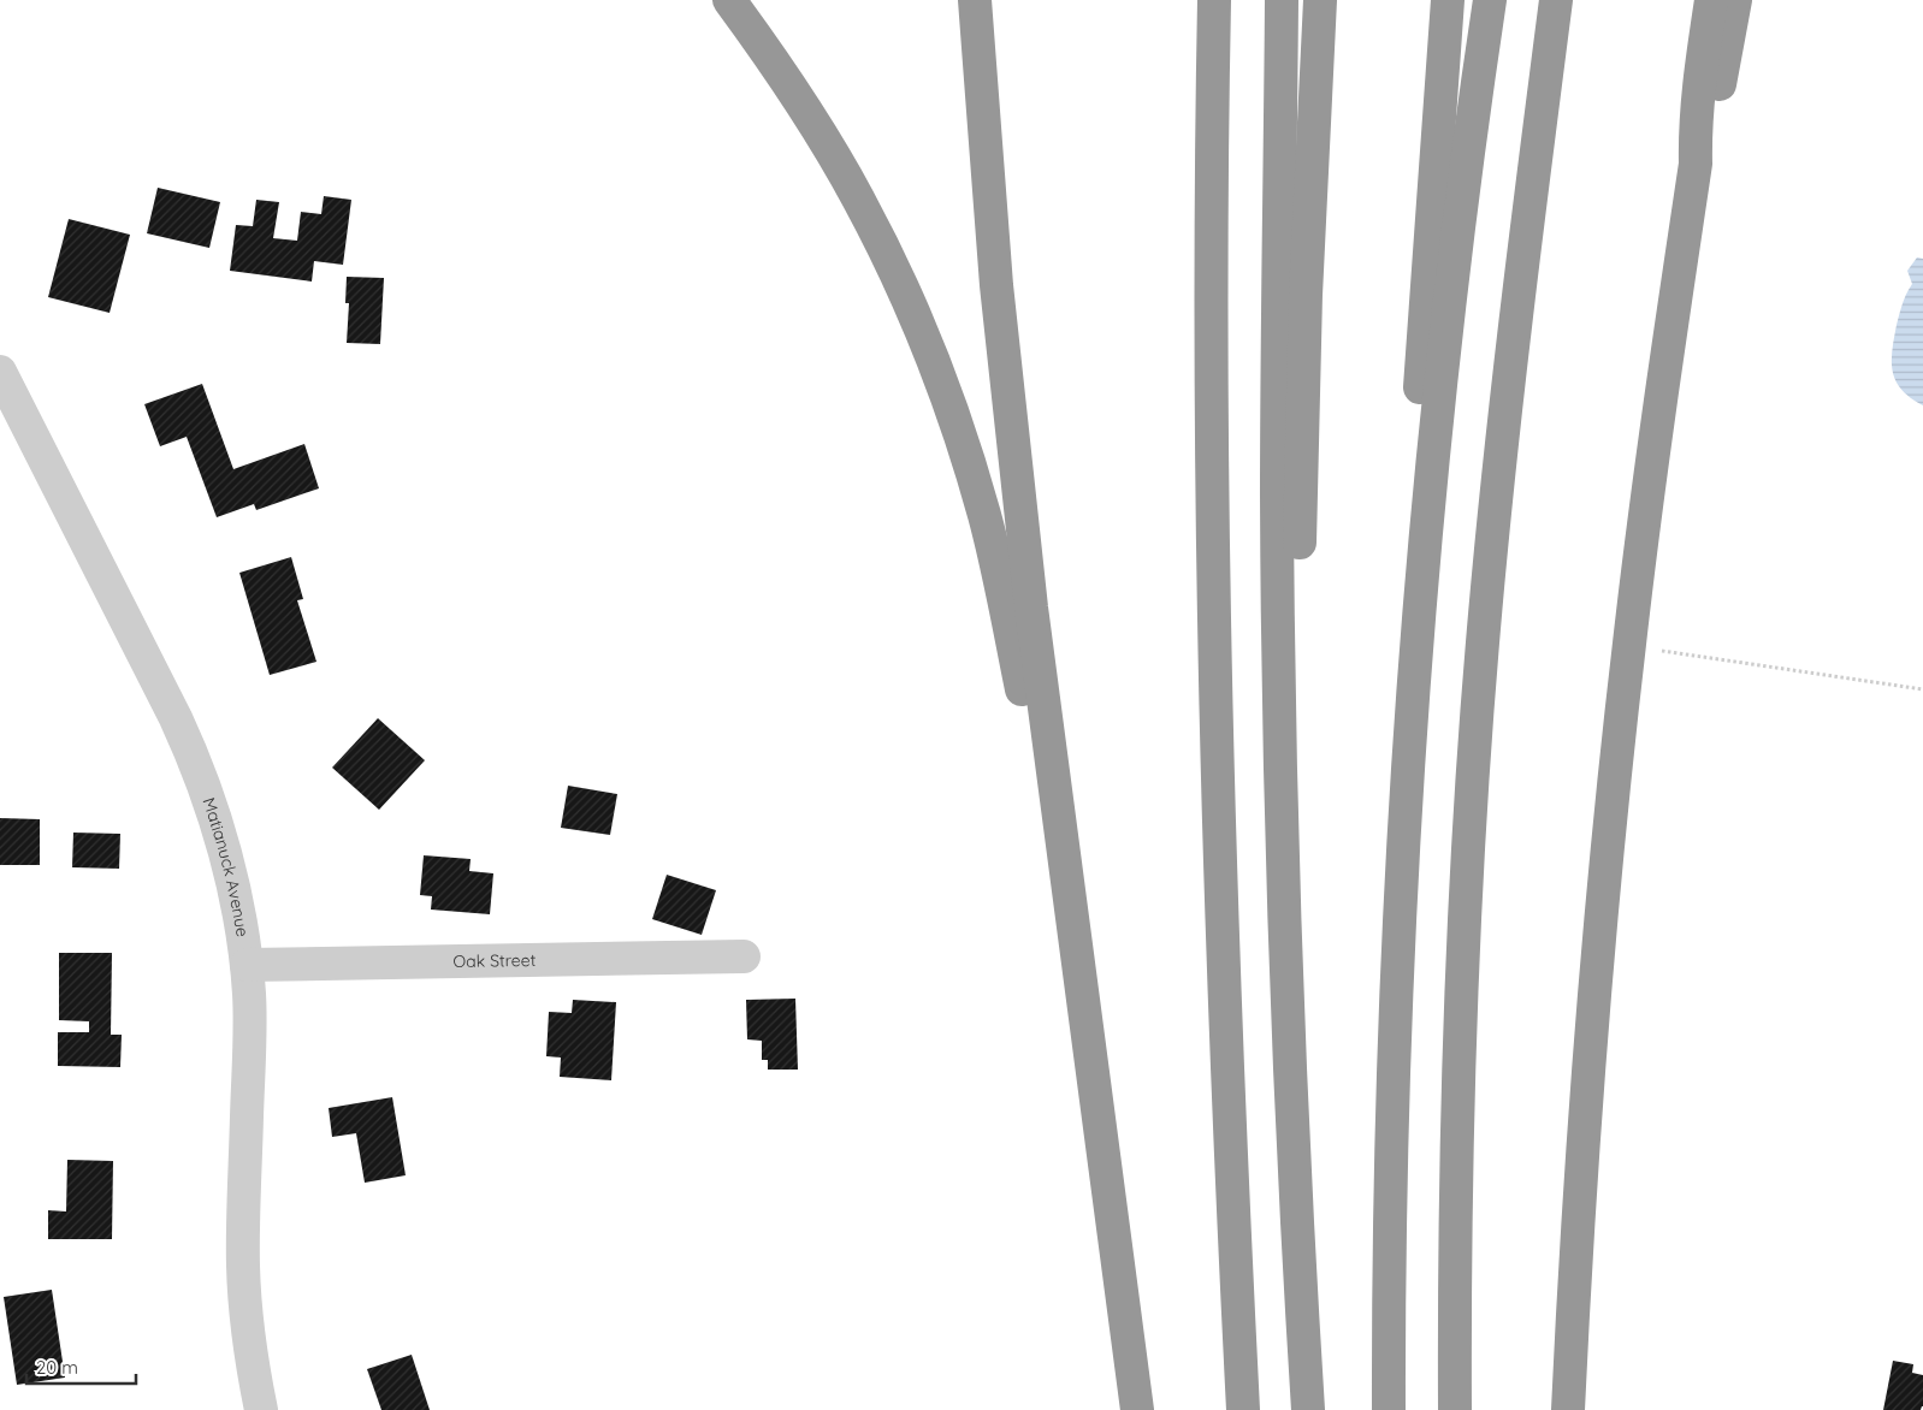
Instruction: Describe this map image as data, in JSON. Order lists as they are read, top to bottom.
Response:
{
  "streets": {
    "street": ["Matianuck Avenue", "Oak Street"]
  },
  "crossings": [
    ["Matianuck Avenue", "Oak Street"]
  ],
  "scale_bar": "20 m"
}
